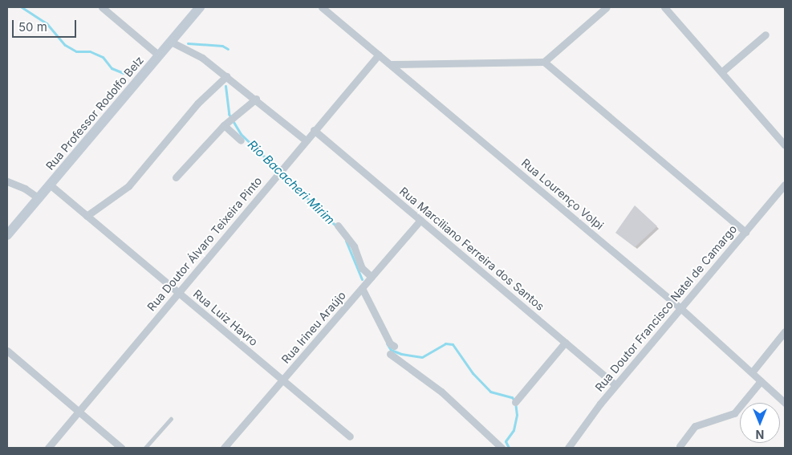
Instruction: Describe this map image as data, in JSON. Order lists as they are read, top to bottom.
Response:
{
  "streets": {
    "street": [
      "Rua Professor Rodolfo Belz",
      "Rua Lourenço Volpi",
      "Rua Doutor Álvaro Teixeira Pinto",
      "Rua Marciliano Ferreira dos Santos",
      "Rua Doutor Francisco Natel de Camargo",
      "Rua Luiz Havro",
      "Rua Irineu Araújo"
    ]
  },
  "crossings": [
    ["Rua Professor Rodolfo Belz", "Rua Luiz Havro"],
    ["Rua Lourenço Volpi", "Rua Doutor Álvaro Teixeira Pinto"],
    ["Rua Lourenço Volpi", "Rua Doutor Francisco Natel de Camargo"],
    ["Rua Doutor Álvaro Teixeira Pinto", "Rua Marciliano Ferreira dos Santos"],
    ["Rua Doutor Álvaro Teixeira Pinto", "Rua Luiz Havro"],
    ["Rua Marciliano Ferreira dos Santos", "Rua Doutor Francisco Natel de Camargo"],
    ["Rua Marciliano Ferreira dos Santos", "Rua Irineu Araújo"],
    ["Rua Luiz Havro", "Rua Irineu Araújo"]
  ],
  "water": ["Rio Bacacheri Mirim"],
  "scale_bar": "50 m",
  "north": "bottom"
}
